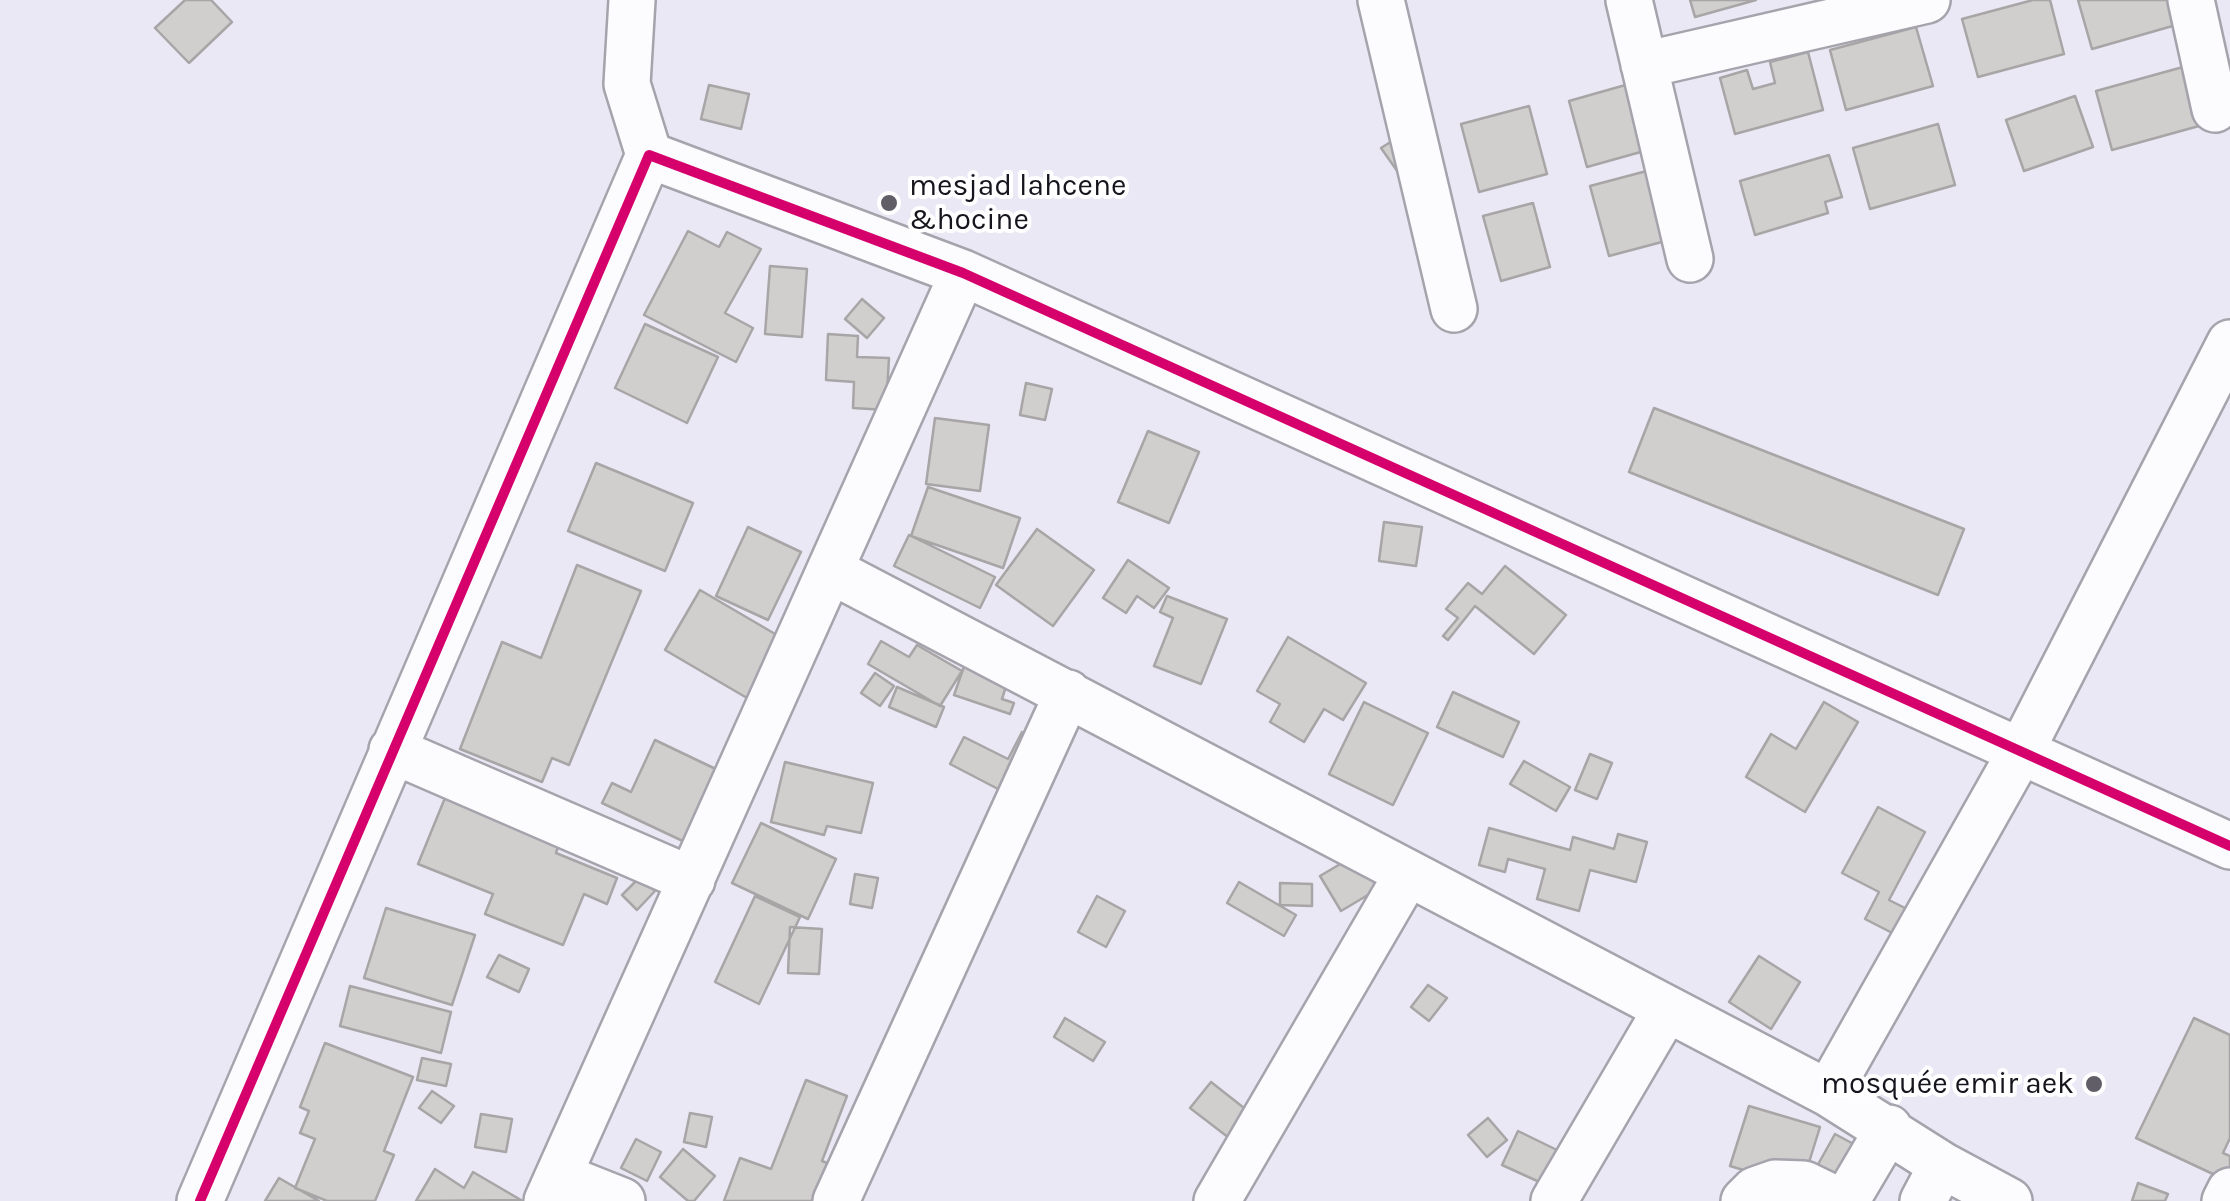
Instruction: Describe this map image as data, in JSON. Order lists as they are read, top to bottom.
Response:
{
  "places": ["mesjad lahcene &hocine", "mosquée emir aek"]
}
